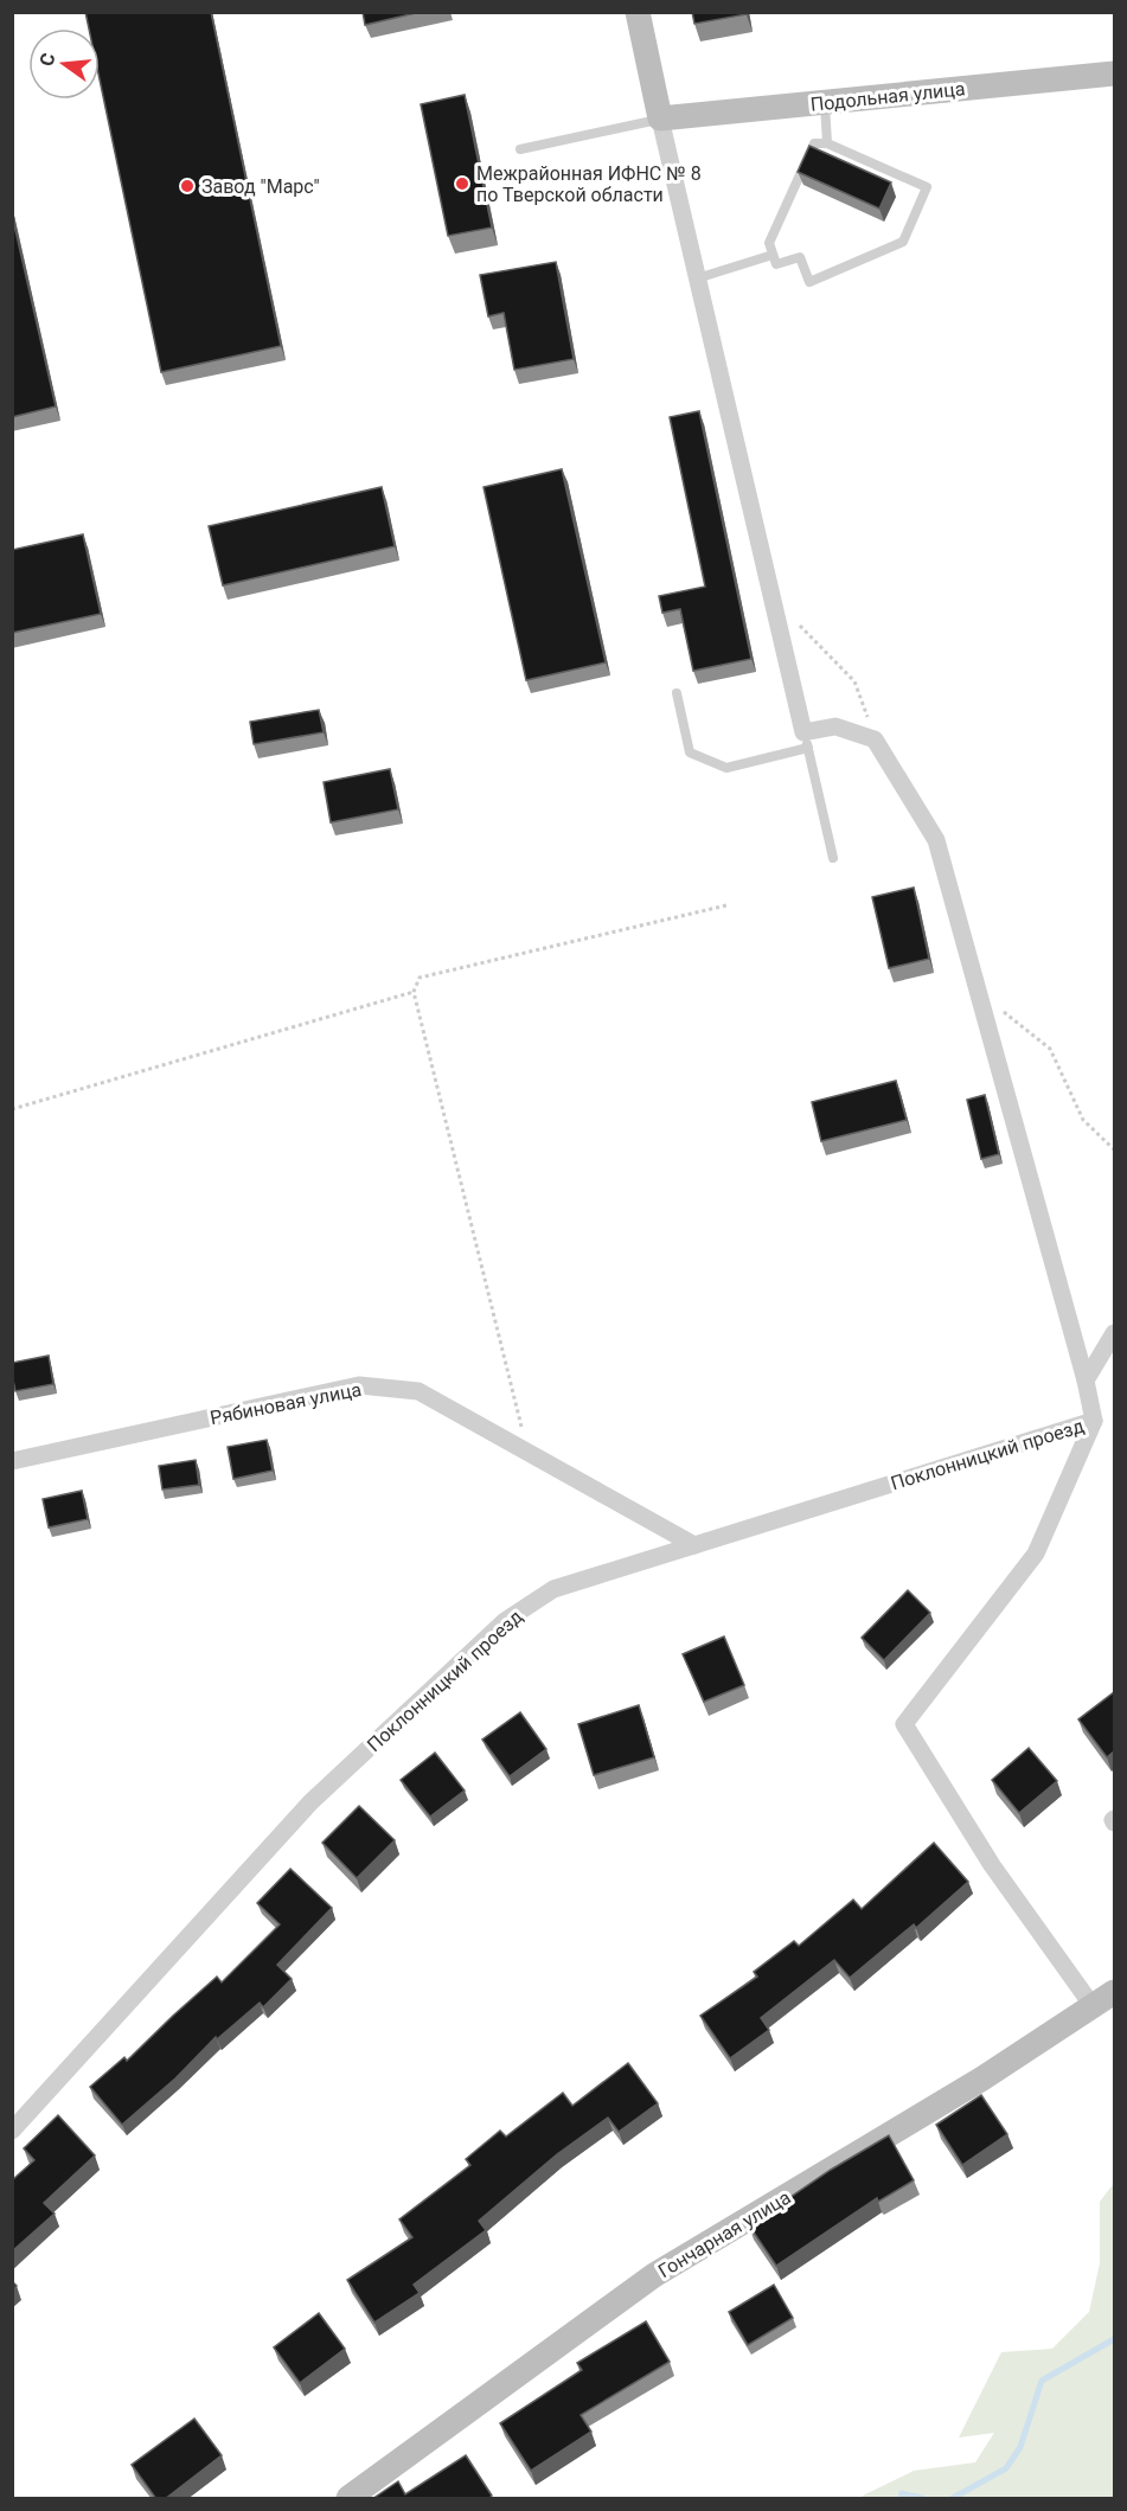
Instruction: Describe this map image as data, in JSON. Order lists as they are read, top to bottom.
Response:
{
  "streets": {
    "street": [
      "Подольная улица",
      "Рябиновая улица",
      "Поклонницкий проезд",
      "Гончарная улица"
    ]
  },
  "crossings": [
    ["Рябиновая улица", "Поклонницкий проезд"]
  ],
  "places": ["Межрайонная ИФНС № 8 по Тверской области", "Завод \"Марс\""],
  "north": "left"
}
